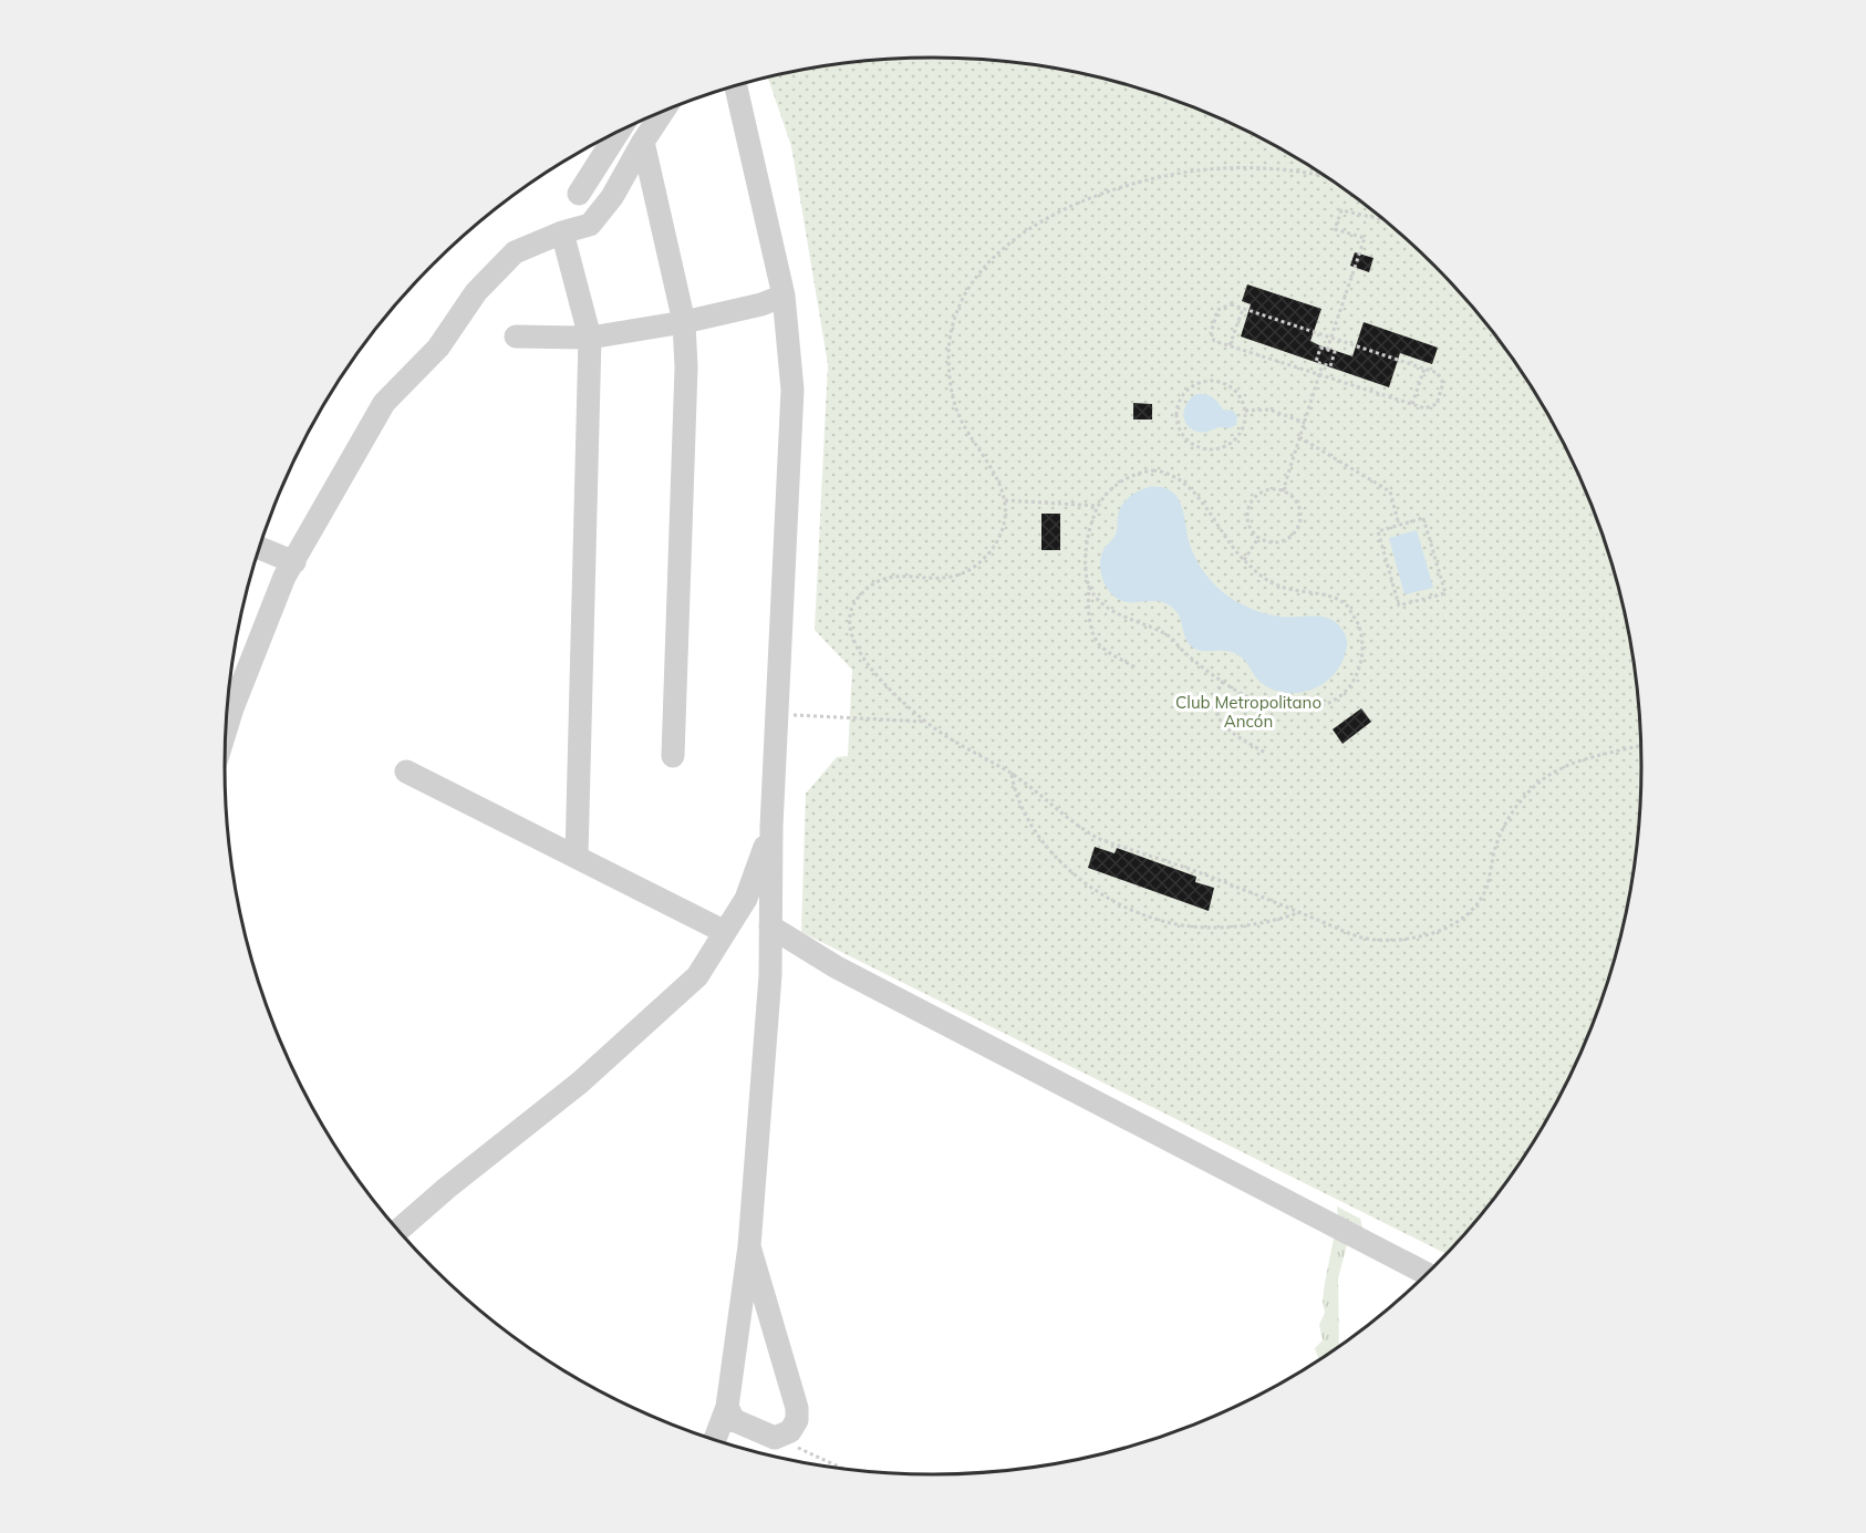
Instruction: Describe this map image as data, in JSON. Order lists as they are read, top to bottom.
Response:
{
  "parks": ["Club Metropolitano Ancón"]
}
